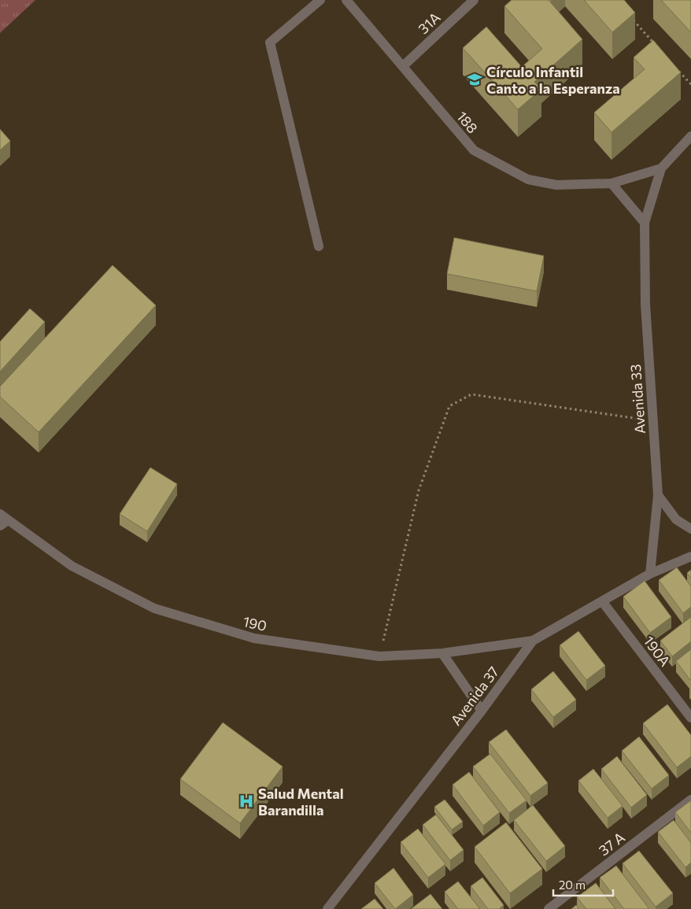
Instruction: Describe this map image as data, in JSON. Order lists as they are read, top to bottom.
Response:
{
  "streets": {
    "street": [
      "31A",
      "188",
      "Avenida 33",
      "190",
      "190A",
      "Avenida 37",
      "37 A"
    ]
  },
  "crossings": [
    ["31A", "188"],
    ["Avenida 33", "Avenida 37"],
    ["190", "Avenida 37"],
    ["190A", "Avenida 37"]
  ],
  "places": {
    "school or university": ["Círculo Infantil Canto a la Esperanza"],
    "hospital": ["Salud Mental Barandilla"]
  },
  "scale_bar": "20 m"
}
